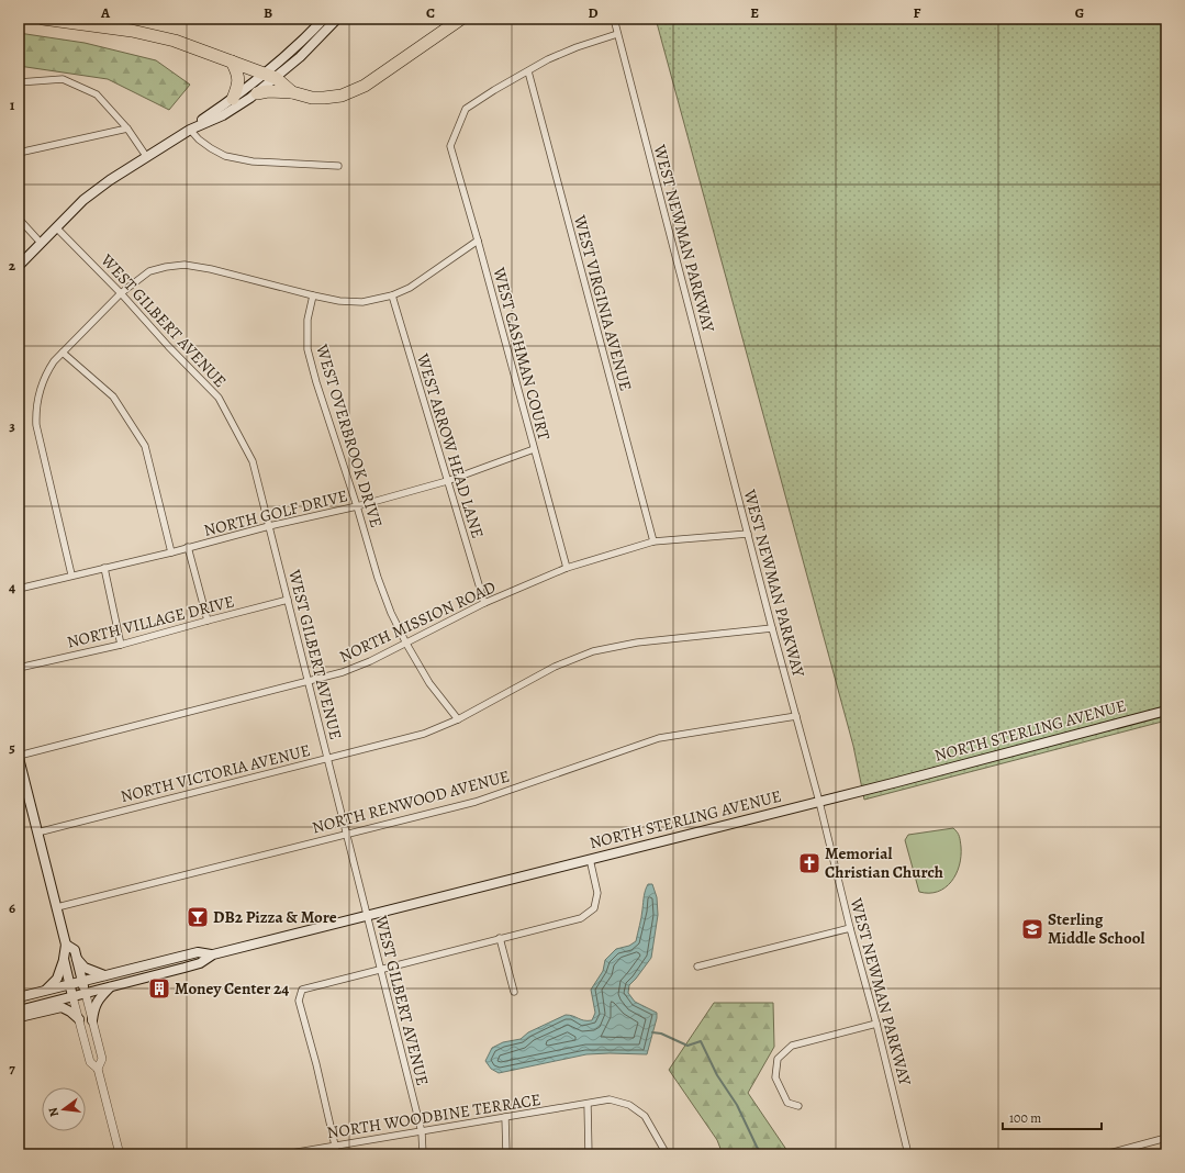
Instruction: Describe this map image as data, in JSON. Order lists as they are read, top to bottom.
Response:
{
  "streets": {
    "main road": ["NORTH STERLING AVENUE"],
    "street": [
      "WEST NEWMAN PARKWAY",
      "WEST VIRGINIA AVENUE",
      "WEST GILBERT AVENUE",
      "WEST CASHMAN COURT",
      "WEST OVERBROOK DRIVE",
      "WEST ARROW HEAD LANE",
      "NORTH GOLF DRIVE",
      "NORTH VILLAGE DRIVE",
      "NORTH MISSION ROAD",
      "NORTH VICTORIA AVENUE",
      "NORTH RENWOOD AVENUE",
      "NORTH WOODBINE TERRACE"
    ]
  },
  "crossings": [
    ["WEST NEWMAN PARKWAY", "NORTH MISSION ROAD"],
    ["WEST NEWMAN PARKWAY", "NORTH STERLING AVENUE"],
    ["WEST NEWMAN PARKWAY", "NORTH VICTORIA AVENUE"],
    ["WEST NEWMAN PARKWAY", "NORTH RENWOOD AVENUE"],
    ["WEST VIRGINIA AVENUE", "WEST CASHMAN COURT"],
    ["WEST VIRGINIA AVENUE", "NORTH MISSION ROAD"],
    ["WEST GILBERT AVENUE", "NORTH GOLF DRIVE"],
    ["WEST GILBERT AVENUE", "NORTH VILLAGE DRIVE"],
    ["WEST GILBERT AVENUE", "NORTH MISSION ROAD"],
    ["WEST GILBERT AVENUE", "NORTH STERLING AVENUE"],
    ["WEST GILBERT AVENUE", "NORTH VICTORIA AVENUE"],
    ["WEST GILBERT AVENUE", "NORTH RENWOOD AVENUE"],
    ["WEST GILBERT AVENUE", "NORTH WOODBINE TERRACE"],
    ["WEST CASHMAN COURT", "NORTH GOLF DRIVE"],
    ["WEST CASHMAN COURT", "NORTH MISSION ROAD"],
    ["WEST OVERBROOK DRIVE", "NORTH GOLF DRIVE"],
    ["WEST OVERBROOK DRIVE", "NORTH MISSION ROAD"],
    ["WEST OVERBROOK DRIVE", "NORTH VICTORIA AVENUE"],
    ["WEST ARROW HEAD LANE", "NORTH GOLF DRIVE"],
    ["WEST ARROW HEAD LANE", "NORTH MISSION ROAD"]
  ],
  "places": {
    "church": ["Memorial Christian Church"],
    "bar": ["DB2 Pizza & More"],
    "school or university": ["Sterling Middle School"],
    "building": ["Money Center 24"]
  },
  "scale_bar": "100 m",
  "north": "left",
  "grid": {
    "columns": [
      "A",
      "B",
      "C",
      "D",
      "E",
      "F",
      "G"
    ],
    "rows": [
      "1",
      "2",
      "3",
      "4",
      "5",
      "6",
      "7"
    ]
  }
}
